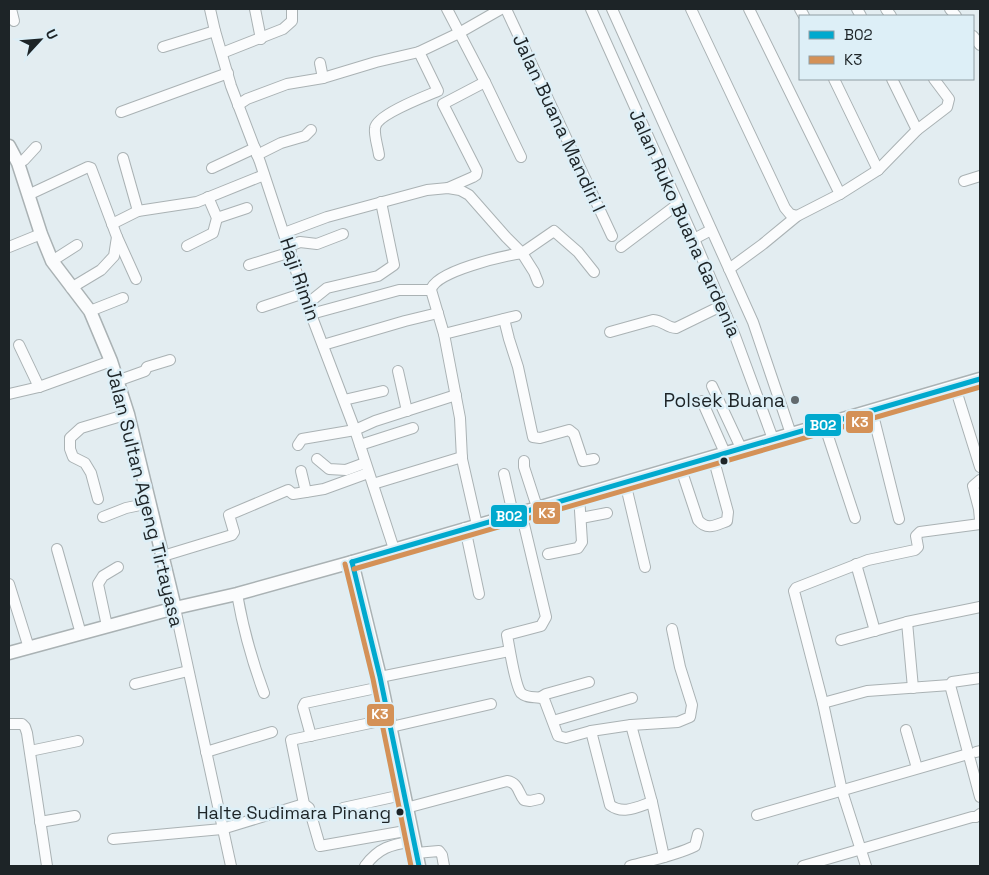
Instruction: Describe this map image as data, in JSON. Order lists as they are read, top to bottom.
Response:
{
  "streets": {
    "main road": ["Jalan Sultan Ageng Tirtayasa"],
    "street": ["Jalan Buana Mandiri I", "Jalan Ruko Buana Gardenia", "Haji Rimin"]
  },
  "places": ["Polsek Buana", "Halte Sudimara Pinang"],
  "lines": ["transit line B02", "transit line K3"],
  "legend": ["B02", "K3"],
  "north": "top right"
}
